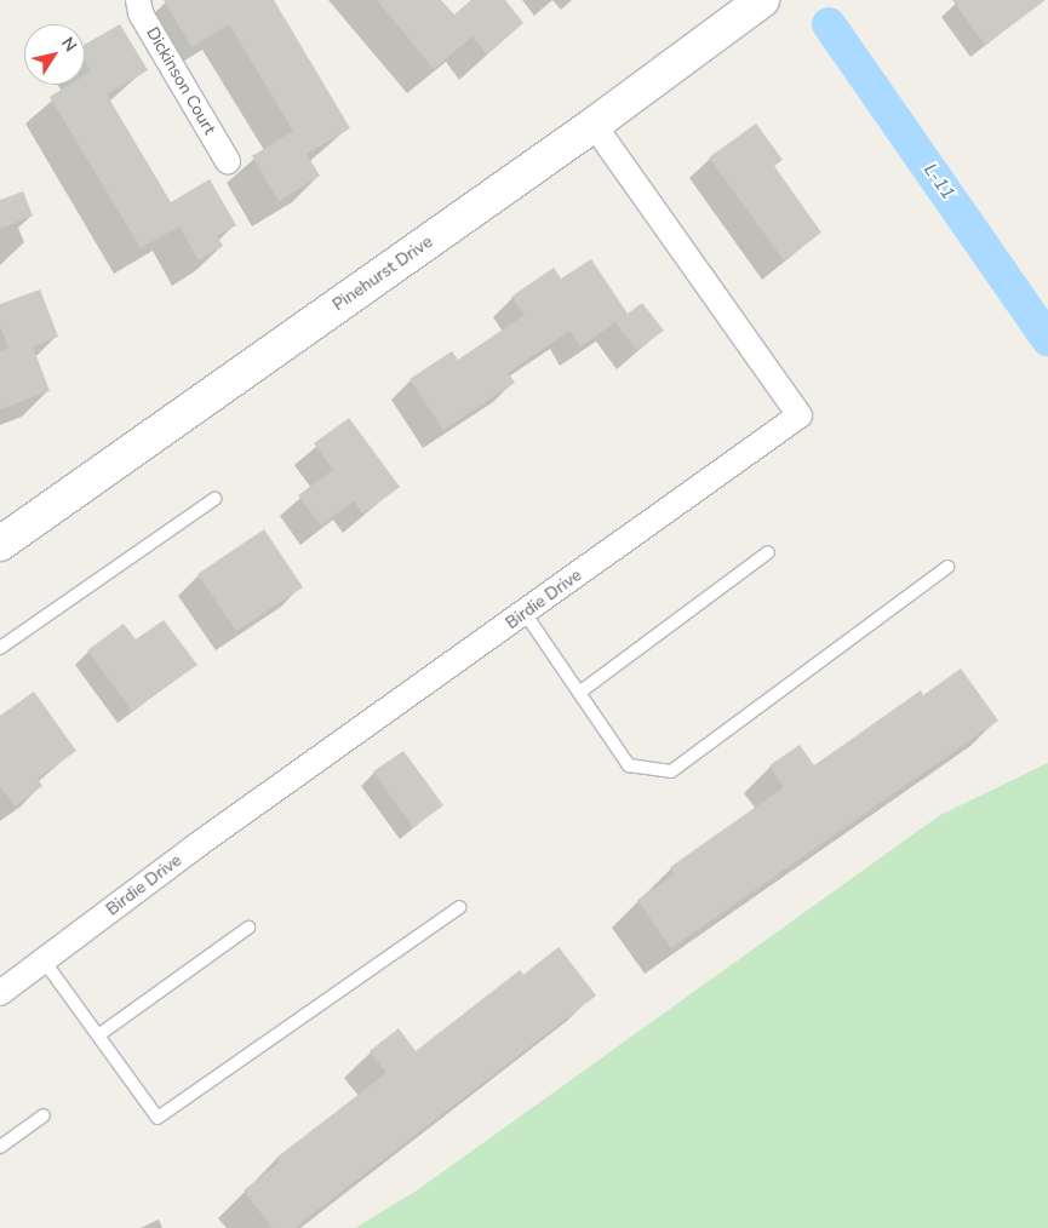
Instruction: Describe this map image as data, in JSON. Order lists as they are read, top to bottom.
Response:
{
  "streets": {
    "street": ["Dickinson Court", "Pinehurst Drive", "Birdie Drive"]
  },
  "crossings": [
    ["Pinehurst Drive", "Birdie Drive"]
  ],
  "water": ["L-11"],
  "north": "top right"
}
